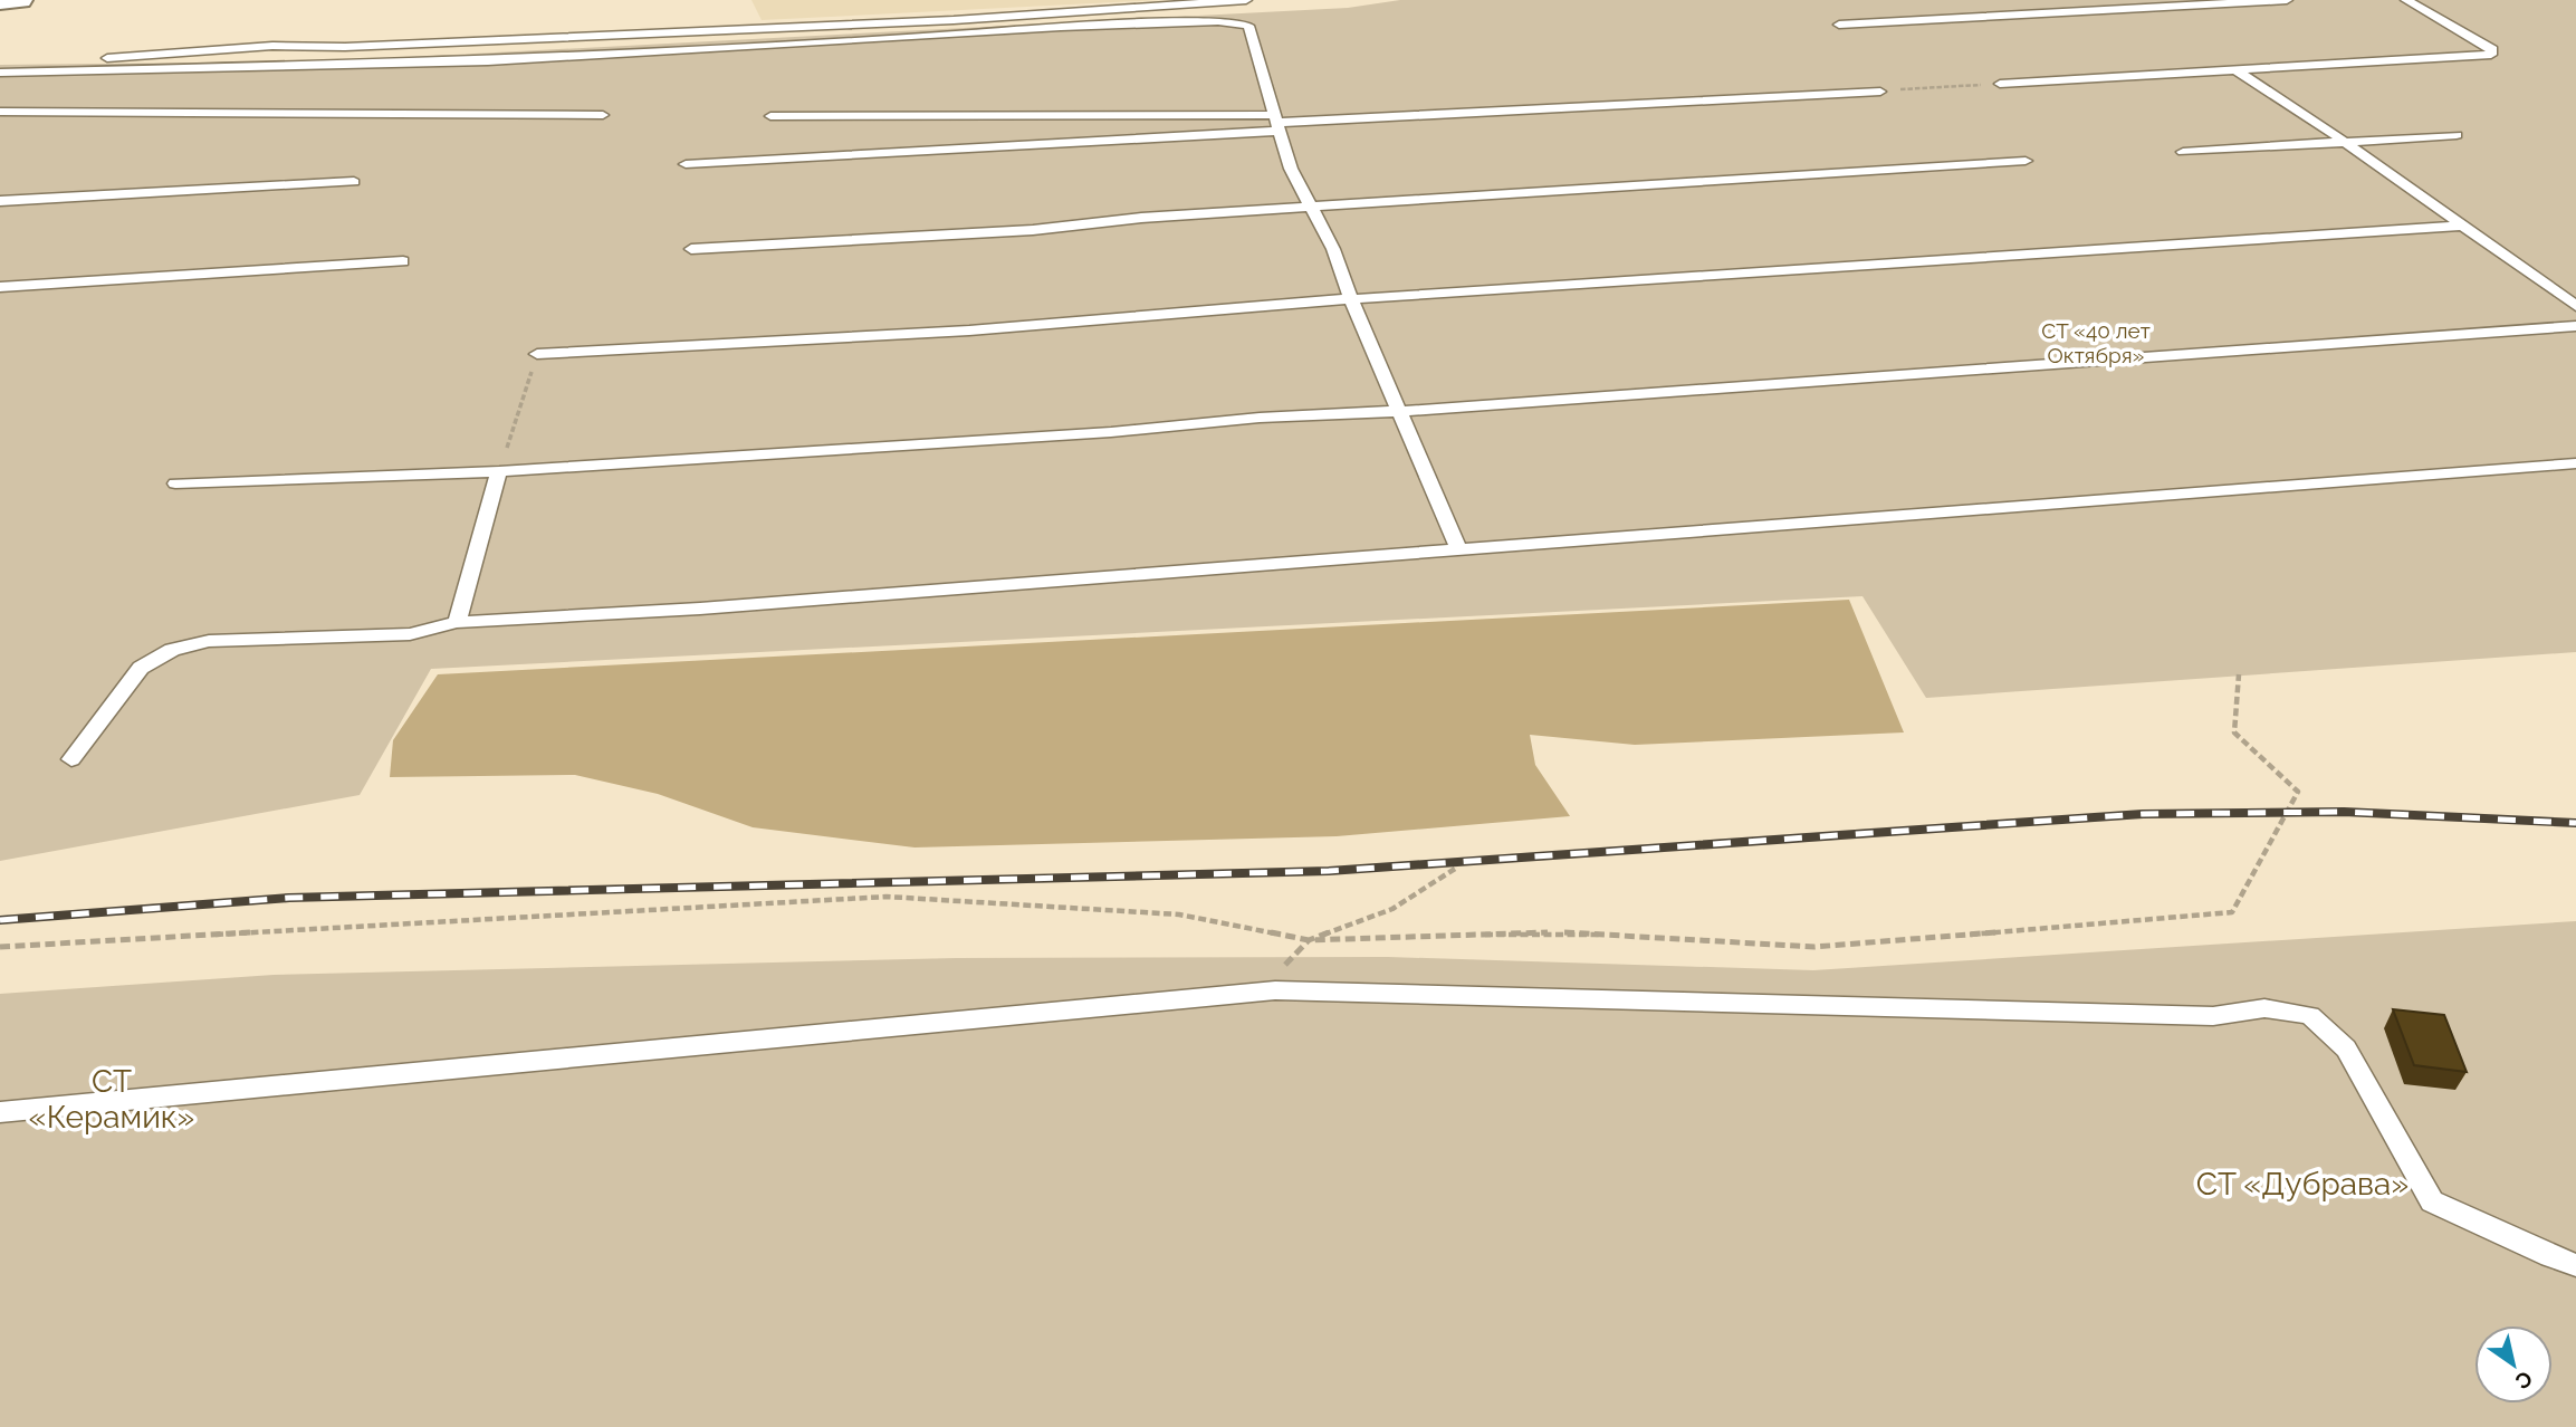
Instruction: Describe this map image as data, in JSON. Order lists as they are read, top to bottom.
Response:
{
  "parks": ["СТ «40 лет Октября»", "СТ «Керамик»", "СТ «Дубрава»"],
  "north": "bottom right"
}
